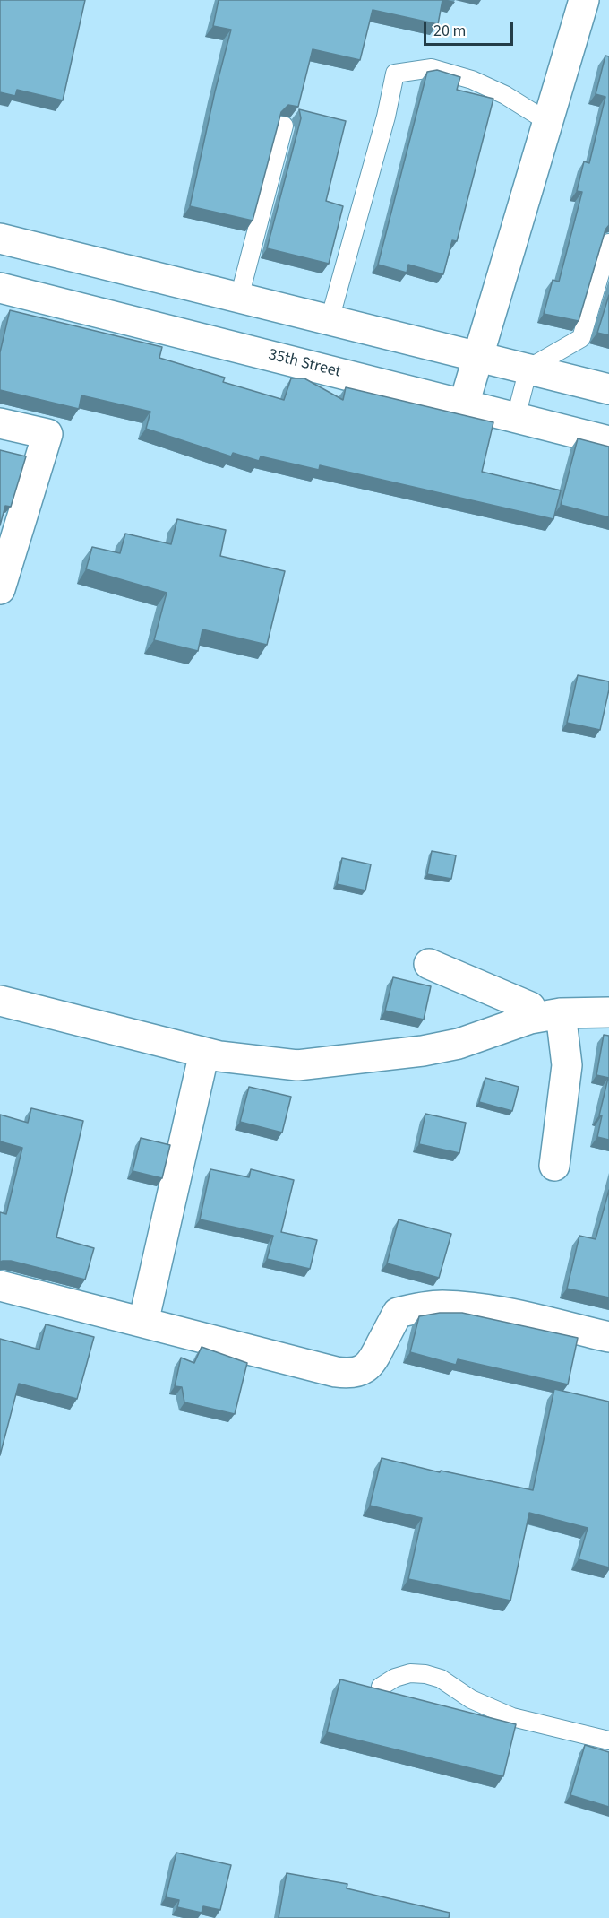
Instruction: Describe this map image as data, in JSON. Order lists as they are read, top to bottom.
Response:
{
  "streets": {
    "street": ["35th Street"]
  },
  "scale_bar": "20 m"
}
